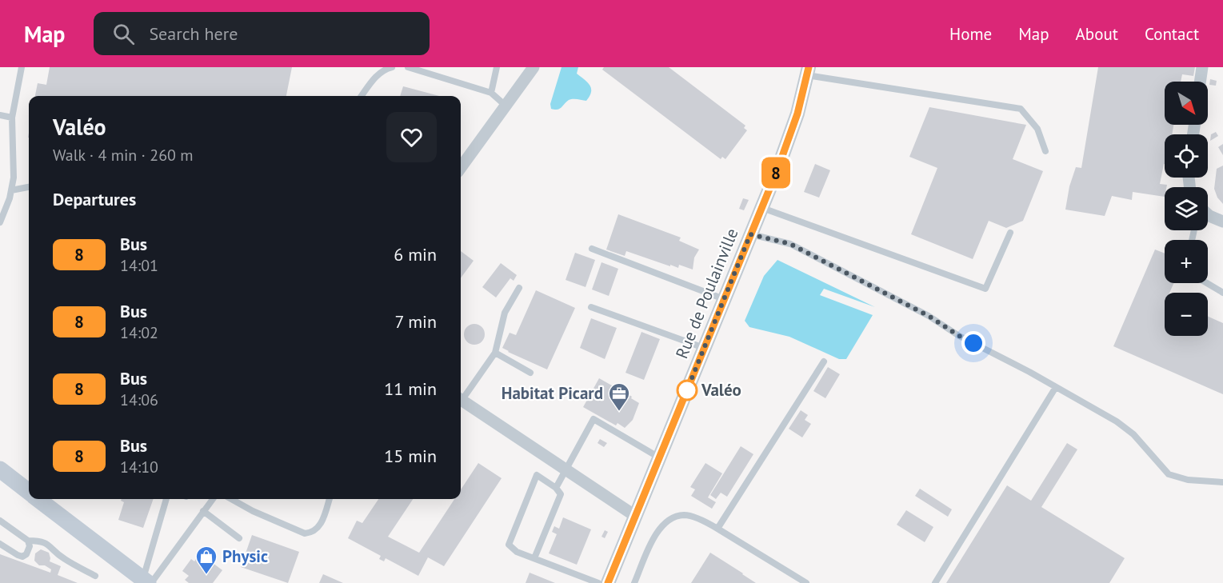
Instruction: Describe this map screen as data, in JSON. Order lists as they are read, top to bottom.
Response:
{
  "streets": {
    "street": ["Rue de Poulainville"]
  },
  "places": {
    "other": ["Valéo"],
    "office": ["Habitat Picard"],
    "shop": ["Physic"]
  },
  "lines": ["bus line 8"],
  "north": "bottom right",
  "page": {
    "header": "Map",
    "search": "Search here",
    "nav": [
      "Home",
      "Map",
      "About",
      "Contact"
    ],
    "on_map": "8",
    "map_buttons": ["+", "−"],
    "heading": [
      ["Valéo", "Walk · 4 min · 260 m"],
      "Departures"
    ],
    "list": [
      {
        "mark": "8",
        "name": "Bus",
        "note": "14:01",
        "value": "6 min"
      },
      {
        "mark": "8",
        "name": "Bus",
        "note": "14:02",
        "value": "7 min"
      },
      {
        "mark": "8",
        "name": "Bus",
        "note": "14:06",
        "value": "11 min"
      },
      {
        "mark": "8",
        "name": "Bus",
        "note": "14:10",
        "value": "15 min"
      }
    ]
  }
}
